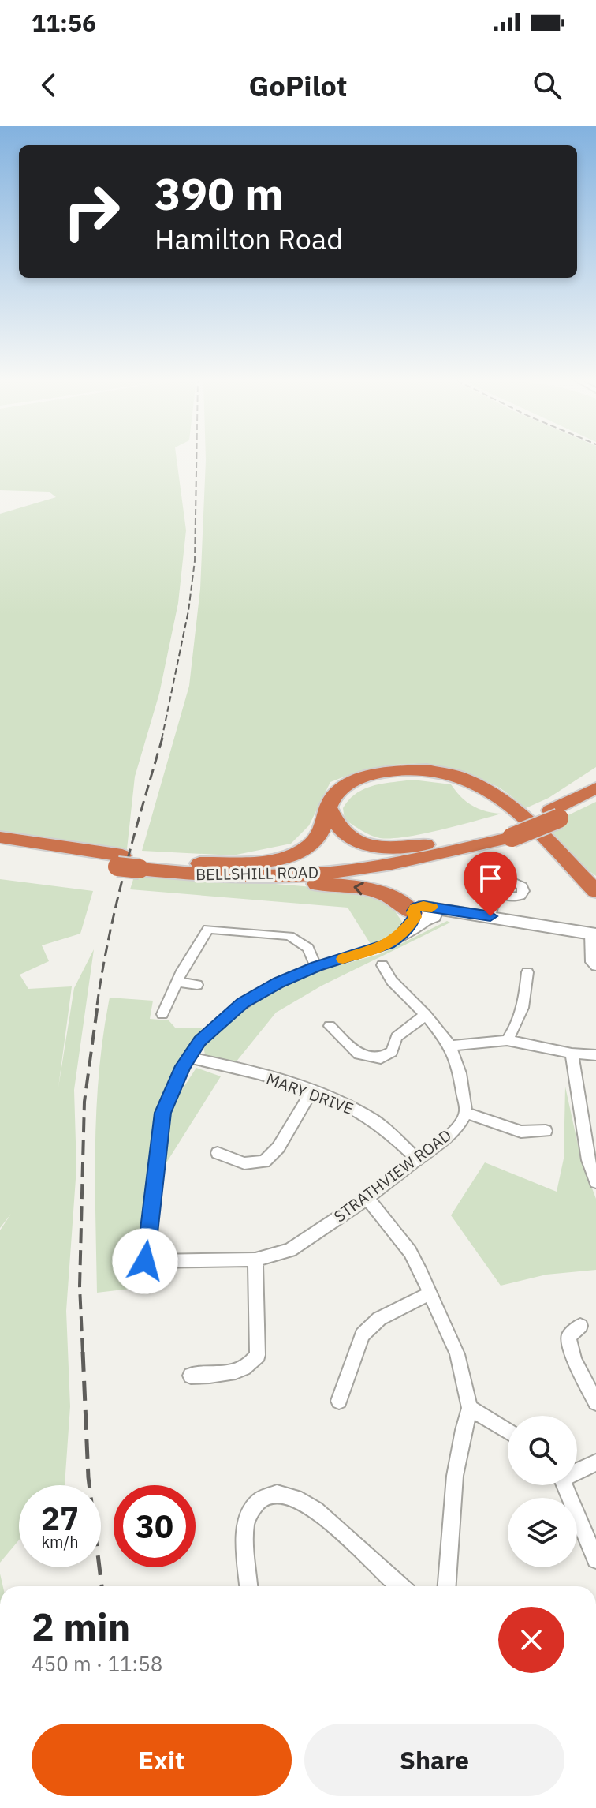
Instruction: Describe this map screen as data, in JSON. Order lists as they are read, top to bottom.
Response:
{
  "streets": {
    "highway": ["BELLSHILL ROAD"],
    "street": ["MARY DRIVE", "STRATHVIEW ROAD"]
  },
  "crossings": [
    ["MARY DRIVE", "STRATHVIEW ROAD"]
  ],
  "page": {
    "status": "11:56",
    "header": "GoPilot",
    "turn": ["390 m", "Hamilton Road"],
    "speed": "27 km/h",
    "limit": "30",
    "heading": ["2 min", "450 m · 11:58"],
    "buttons": ["Exit", "Share"]
  }
}
